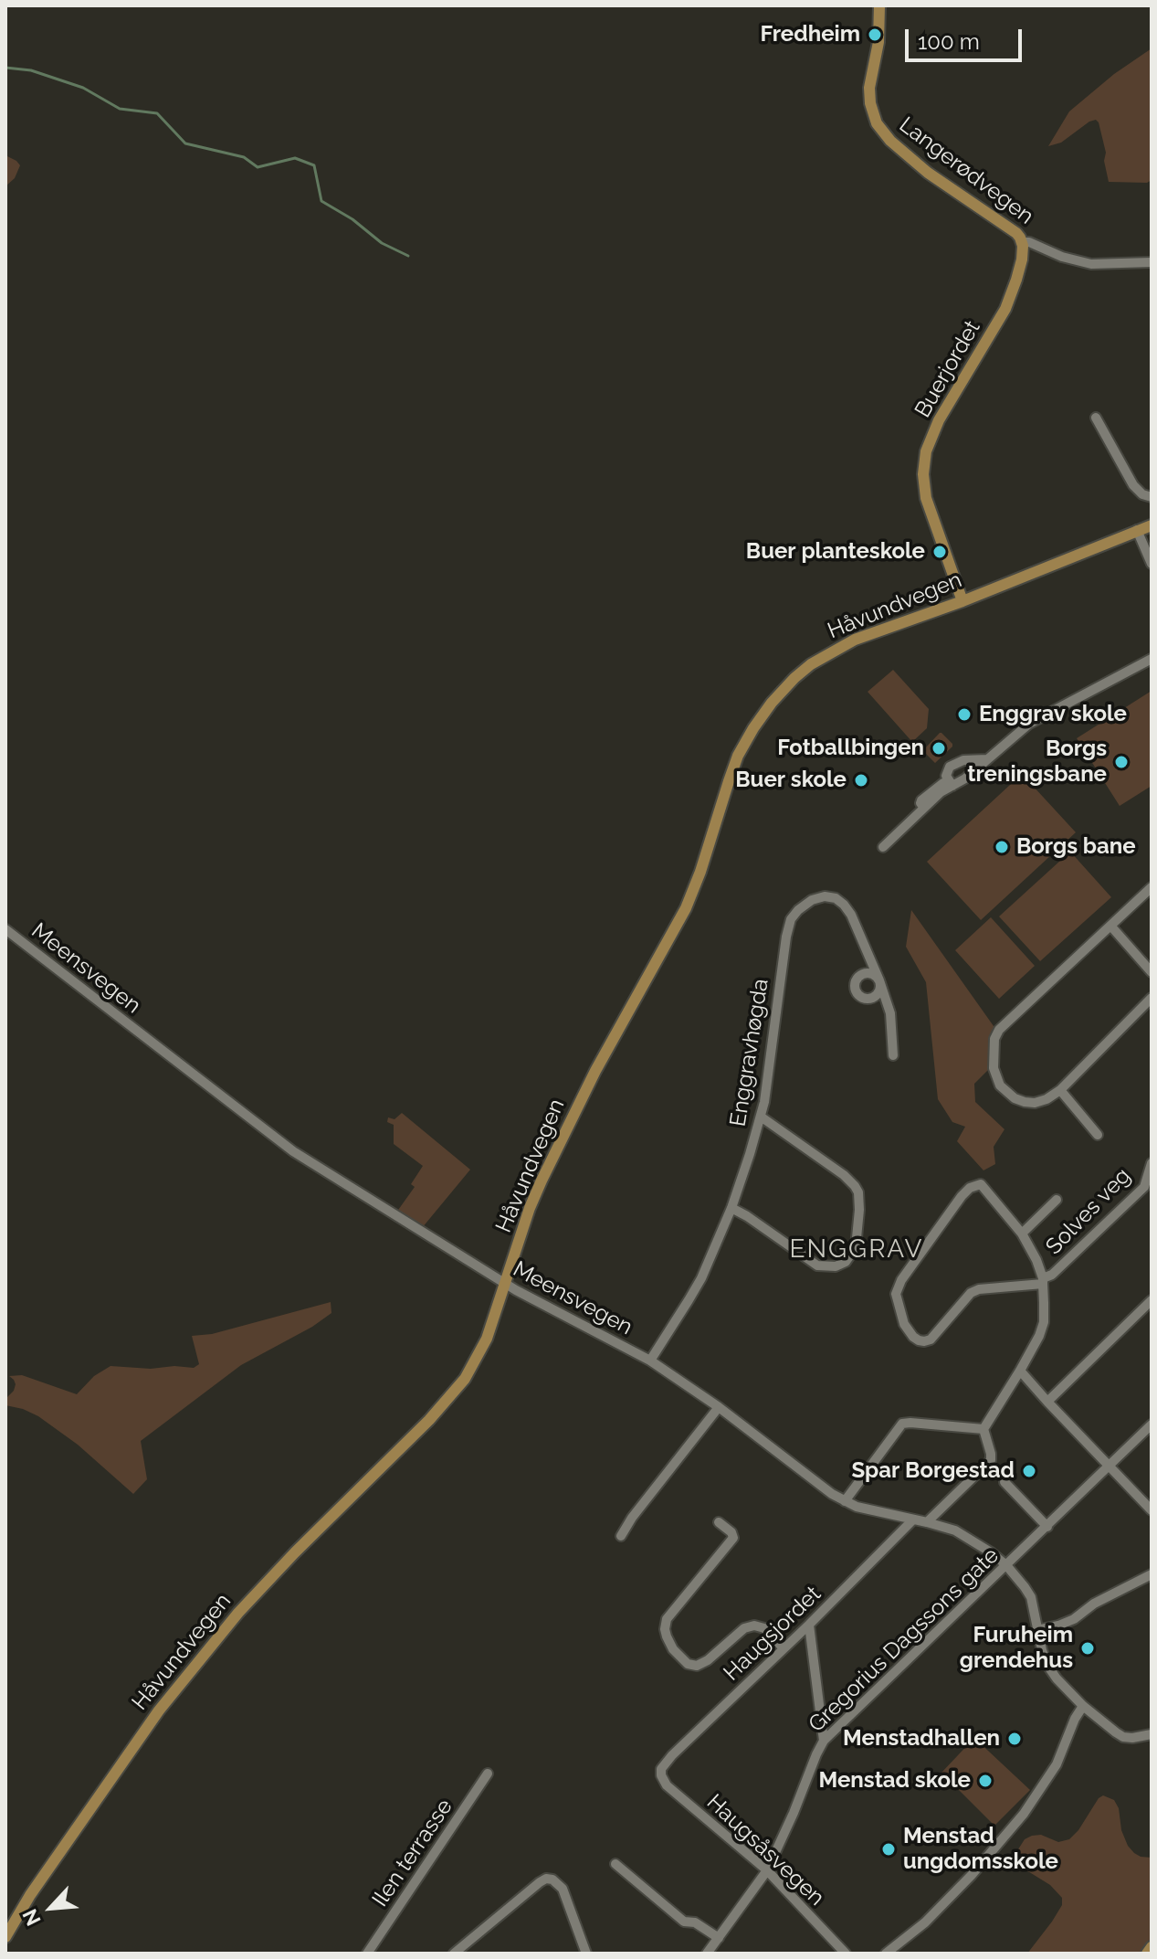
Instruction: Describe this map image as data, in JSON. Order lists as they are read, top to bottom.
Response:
{
  "streets": {
    "main road": ["Langerødvegen", "Buerjordet", "Håvundvegen"],
    "street": [
      "Meensvegen",
      "Enggravhøgda",
      "Solves veg",
      "Haugsjordet",
      "Gregorius Dagssons gate",
      "Haugsåsvegen",
      "Ilen terrasse"
    ]
  },
  "crossings": [
    ["Langerødvegen", "Buerjordet"],
    ["Buerjordet", "Håvundvegen"],
    ["Håvundvegen", "Meensvegen"],
    ["Meensvegen", "Enggravhøgda"],
    ["Meensvegen", "Haugsjordet"],
    ["Meensvegen", "Gregorius Dagssons gate"],
    ["Haugsjordet", "Haugsåsvegen"],
    ["Gregorius Dagssons gate", "Haugsåsvegen"]
  ],
  "districts": ["ENGGRAV"],
  "places": [
    "Fredheim",
    "Buer planteskole",
    "Enggrav skole",
    "Fotballbingen",
    "Borgs treningsbane",
    "Buer skole",
    "Borgs bane",
    "Spar Borgestad",
    "Furuheim grendehus",
    "Menstadhallen",
    "Menstad skole",
    "Menstad ungdomsskole"
  ],
  "scale_bar": "100 m",
  "north": "bottom left"
}
